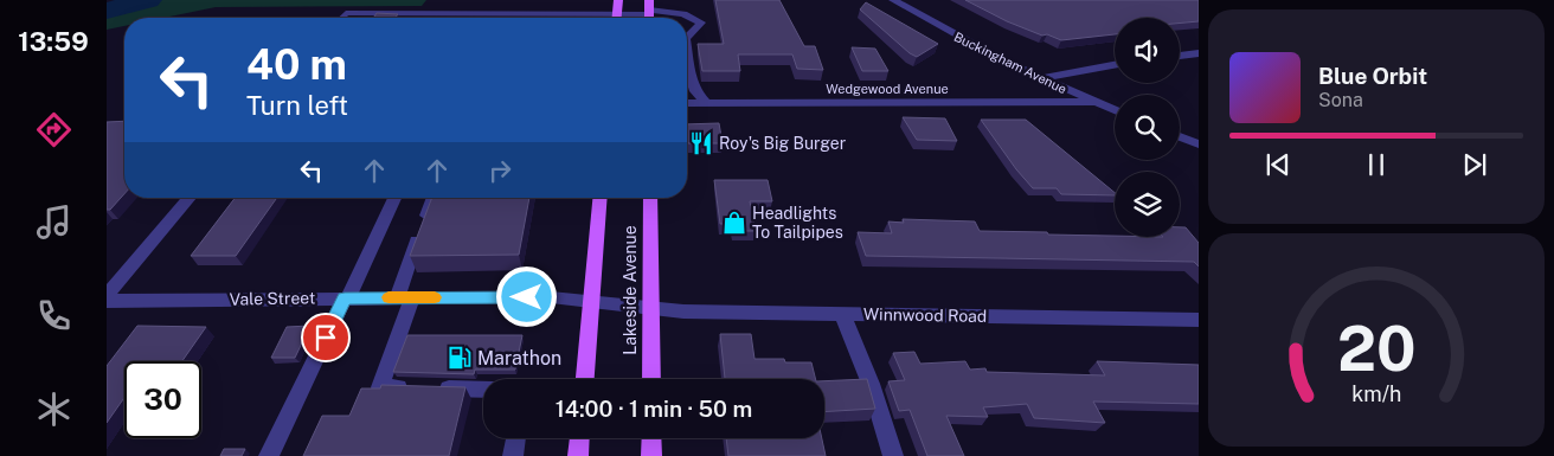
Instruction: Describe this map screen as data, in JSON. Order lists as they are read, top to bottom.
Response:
{
  "streets": {
    "main road": ["Lakeside Avenue"],
    "street": [
      "Buckingham Avenue",
      "Wedgewood Avenue",
      "Vale Street",
      "Winnwood Road"
    ]
  },
  "crossings": [
    ["Buckingham Avenue", "Wedgewood Avenue"],
    ["Lakeside Avenue", "Vale Street"],
    ["Lakeside Avenue", "Winnwood Road"],
    ["Vale Street", "Winnwood Road"]
  ],
  "places": {
    "restaurant": ["Roy's Big Burger"],
    "shop": ["Headlights To Tailpipes"],
    "fuel station": ["Marathon"]
  },
  "page": {
    "tabs": "13:59",
    "turn": ["40 m", "Turn left"],
    "song": ["Blue Orbit", "Sona"],
    "limit": "30",
    "trip": "14:00 · 1 min · 50 m",
    "gauge": ["20", "km/h"]
  }
}
